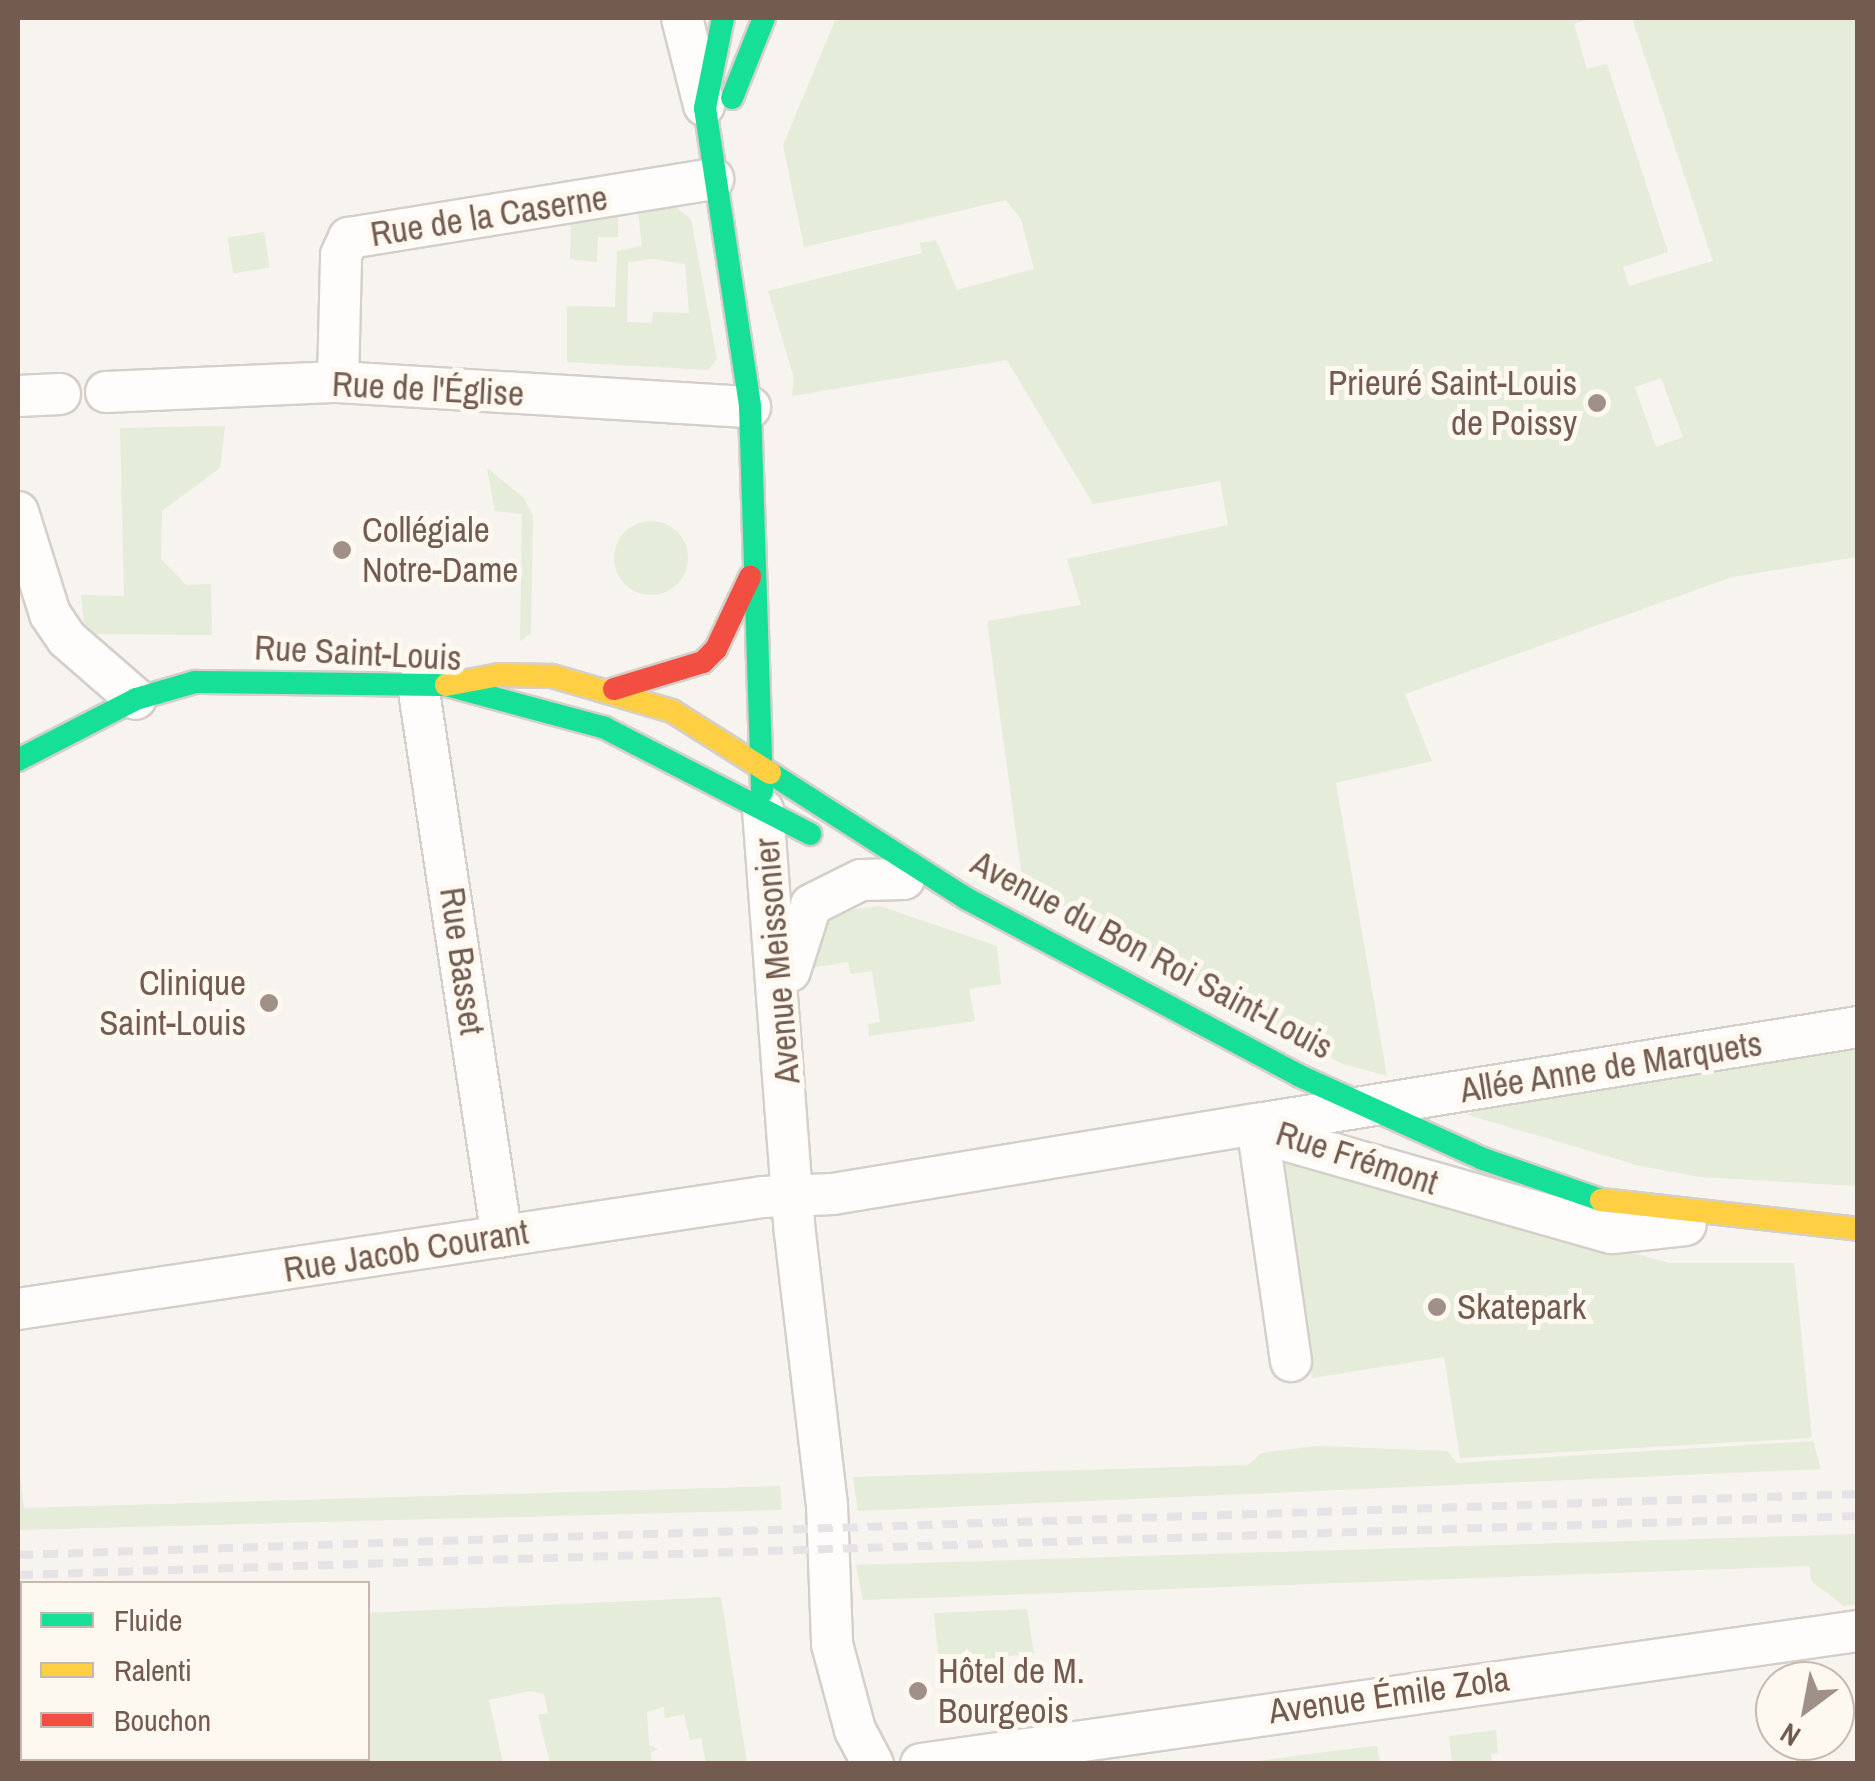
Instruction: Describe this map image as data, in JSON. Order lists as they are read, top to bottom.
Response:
{
  "streets": {
    "main road": ["Rue Saint-Louis", "Avenue du Bon Roi Saint-Louis", "Avenue Meissonier"],
    "street": [
      "Rue de la Caserne",
      "Rue de l'Église",
      "Rue Basset",
      "Allée Anne de Marquets",
      "Rue Frémont",
      "Rue Jacob Courant",
      "Avenue Émile Zola"
    ]
  },
  "crossings": [
    ["Rue de la Caserne", "Rue de l'Église"],
    ["Rue de la Caserne", "Avenue Meissonier"],
    ["Rue de l'Église", "Avenue Meissonier"],
    ["Rue Saint-Louis", "Avenue du Bon Roi Saint-Louis"],
    ["Rue Saint-Louis", "Rue Basset"],
    ["Rue Saint-Louis", "Avenue Meissonier"],
    ["Avenue du Bon Roi Saint-Louis", "Rue Basset"],
    ["Avenue du Bon Roi Saint-Louis", "Avenue Meissonier"],
    ["Avenue du Bon Roi Saint-Louis", "Allée Anne de Marquets"],
    ["Avenue du Bon Roi Saint-Louis", "Rue Frémont"],
    ["Rue Basset", "Rue Jacob Courant"],
    ["Avenue Meissonier", "Rue Frémont"],
    ["Avenue Meissonier", "Rue Jacob Courant"],
    ["Allée Anne de Marquets", "Rue Frémont"],
    ["Rue Frémont", "Rue Jacob Courant"]
  ],
  "places": [
    "Prieuré Saint-Louis de Poissy",
    "Collégiale Notre-Dame",
    "Clinique Saint-Louis",
    "Skatepark",
    "Hôtel de M. Bourgeois"
  ],
  "legend": ["Fluide", "Ralenti", "Bouchon"],
  "north": "bottom left"
}
